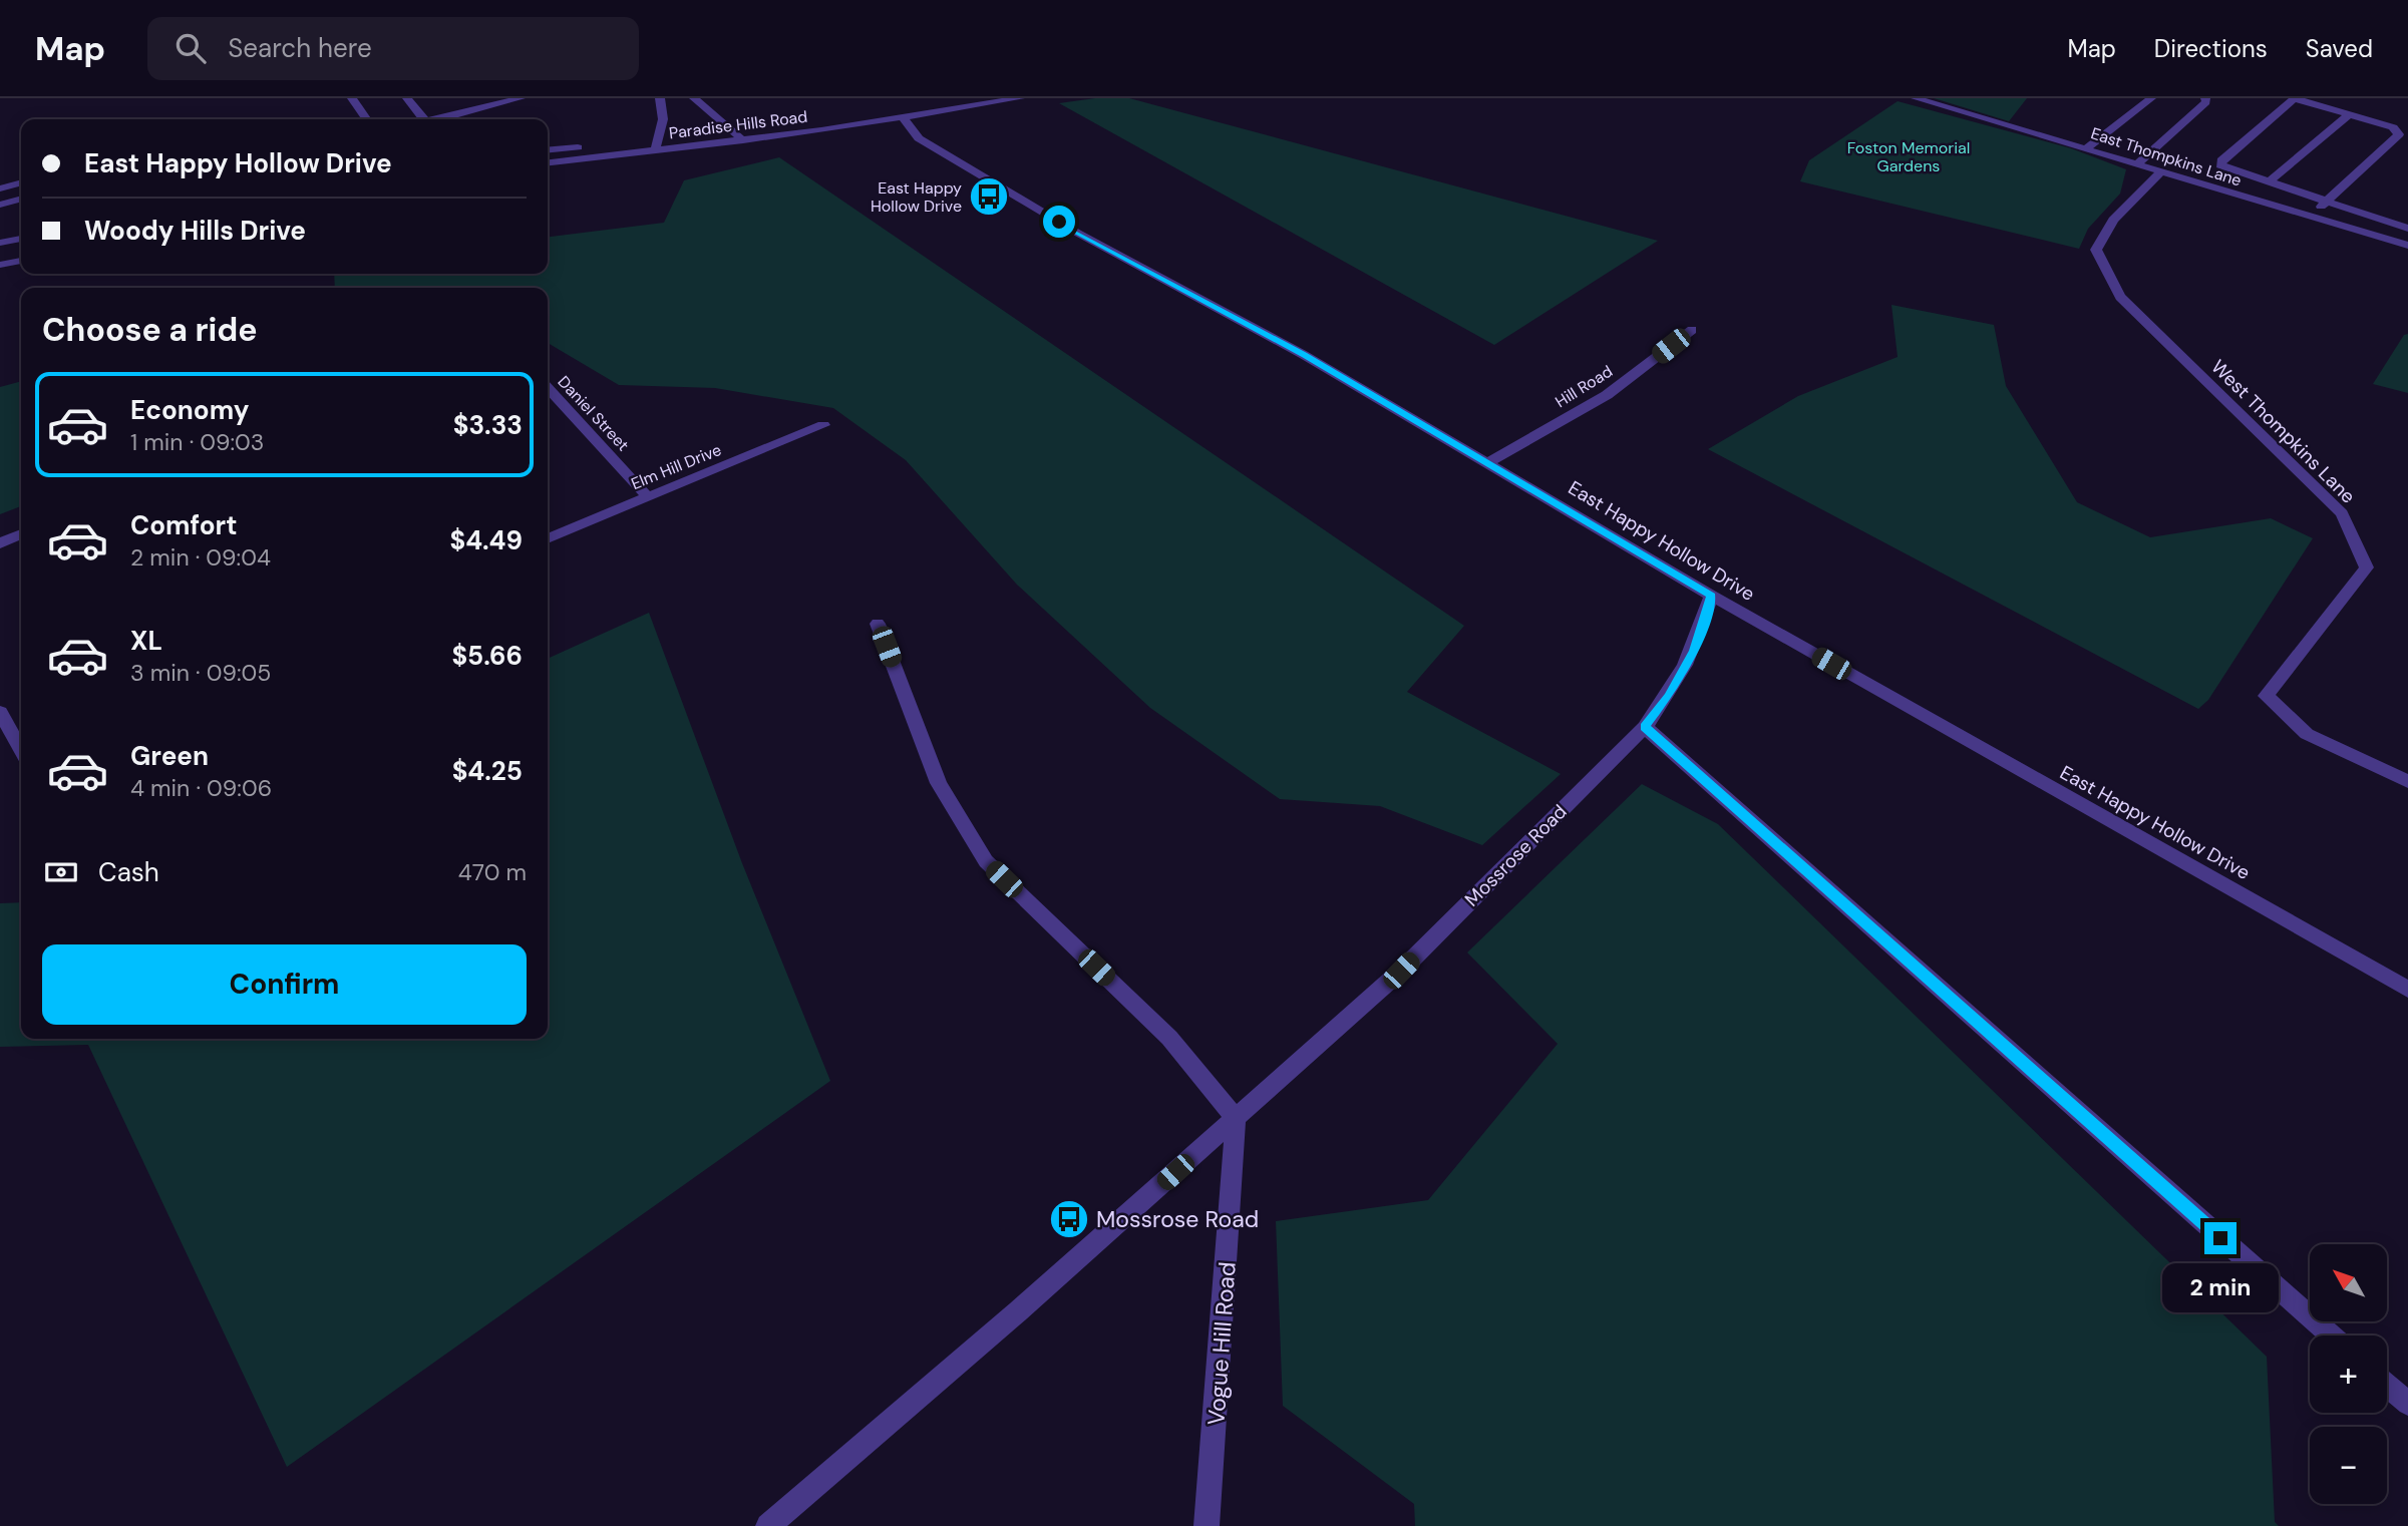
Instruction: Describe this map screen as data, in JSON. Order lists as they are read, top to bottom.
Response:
{
  "streets": {
    "street": [
      "Paradise Hills Road",
      "East Thompkins Lane",
      "Hill Road",
      "Daniel Street",
      "West Thompkins Lane",
      "Elm Hill Drive",
      "East Happy Hollow Drive",
      "Mossrose Road",
      "Vogue Hill Road"
    ]
  },
  "crossings": [
    ["Paradise Hills Road", "East Happy Hollow Drive"],
    ["East Thompkins Lane", "West Thompkins Lane"],
    ["Hill Road", "East Happy Hollow Drive"],
    ["Daniel Street", "Elm Hill Drive"],
    ["East Happy Hollow Drive", "Mossrose Road"],
    ["Mossrose Road", "Vogue Hill Road"]
  ],
  "parks": ["Foston Memorial Gardens"],
  "places": {
    "bus stop": ["East Happy Hollow Drive", "Mossrose Road"]
  },
  "north": "top left",
  "page": {
    "header": "Map",
    "search": "Search here",
    "nav": ["Map", "Directions", "Saved"],
    "banner": ["East Happy Hollow Drive", "Woody Hills Drive"],
    "heading": "Choose a ride",
    "list": [
      {
        "name": "Economy",
        "note": "1 min · 09:03",
        "value": "$3.33"
      },
      {
        "name": "Comfort",
        "note": "2 min · 09:04",
        "value": "$4.49"
      },
      {
        "name": "XL",
        "note": "3 min · 09:05",
        "value": "$5.66"
      },
      {
        "name": "Green",
        "note": "4 min · 09:06",
        "value": "$4.25"
      }
    ],
    "pay": ["Cash", "470 m"],
    "buttons": "Confirm",
    "map_buttons": ["+", "−"],
    "bubble": "2 min"
  }
}
